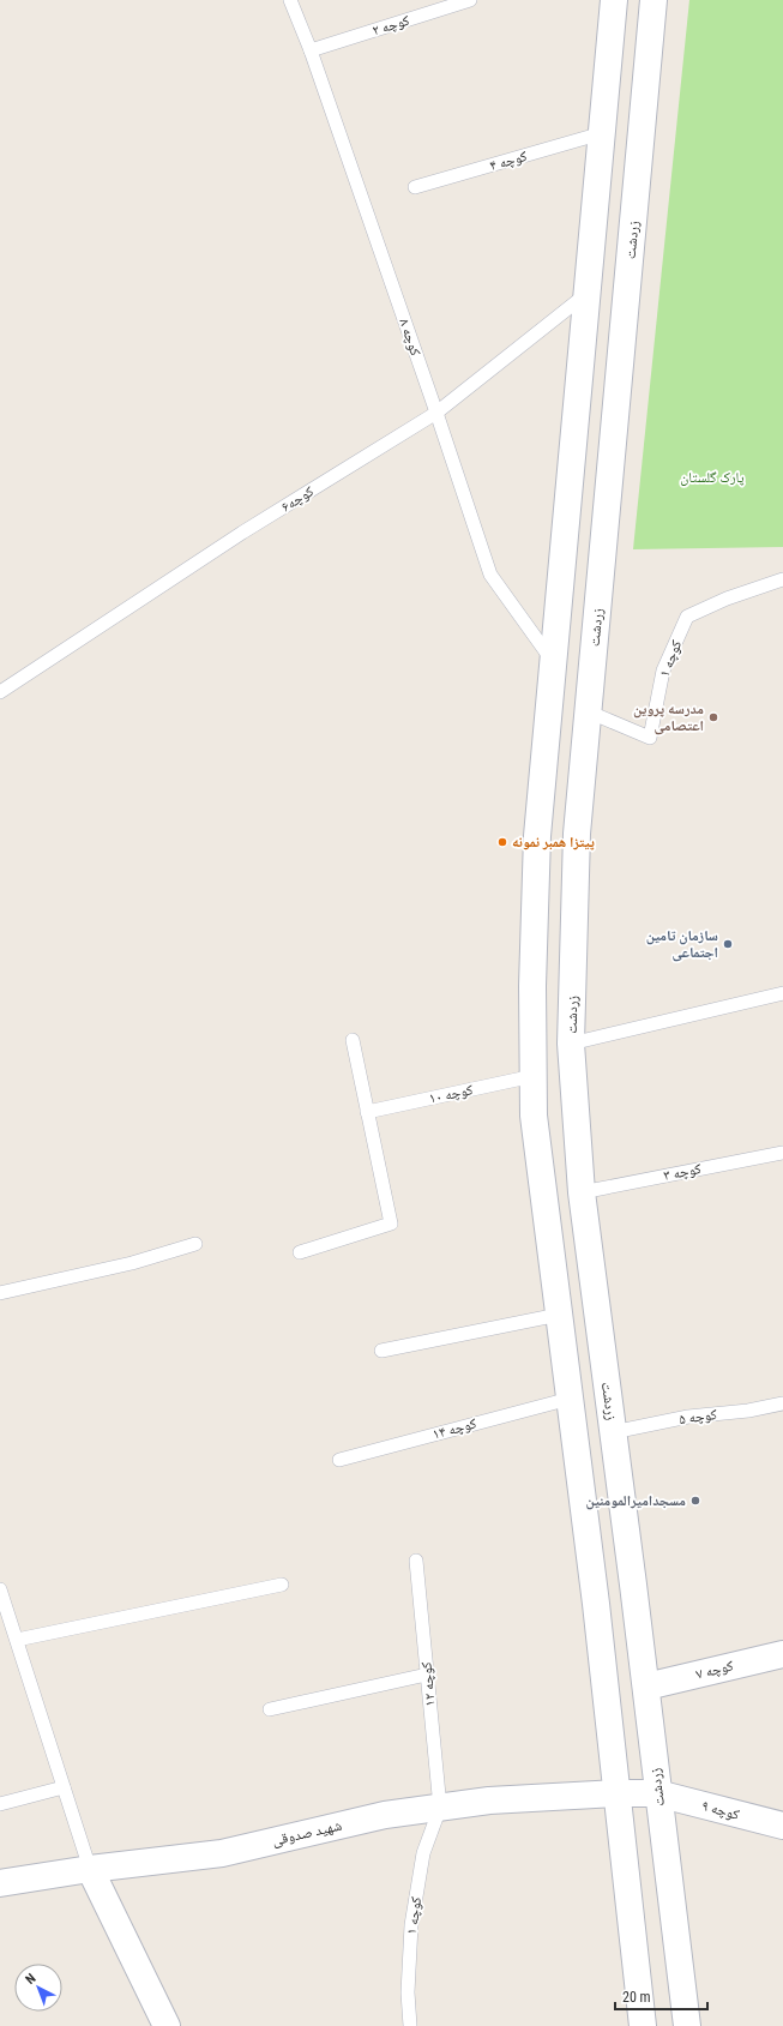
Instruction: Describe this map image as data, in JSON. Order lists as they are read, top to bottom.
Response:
{
  "streets": {
    "street": [
      "زردشت",
      "کوچه ۷",
      "کوچه ۹",
      "شهید صدوقی"
    ],
    "lane": [
      "کوچه ۲",
      "کوچه ۴",
      "کوچه ۸",
      "کوچه۶",
      "کوچه ۱",
      "کوچه ۱۰",
      "کوچه ۳",
      "کوچه ۵",
      "کوچه ۱۴",
      "کوچه ۱۲"
    ]
  },
  "crossings": [
    ["کوچه ۲", "کوچه ۸"],
    ["زردشت", "کوچه ۱"],
    ["زردشت", "کوچه ۳"],
    ["زردشت", "کوچه ۵"],
    ["زردشت", "کوچه ۷"],
    ["زردشت", "کوچه ۹"],
    ["کوچه ۸", "کوچه۶"],
    ["کوچه ۱", "کوچه ۱۲"],
    ["کوچه ۱", "شهید صدوقی"],
    ["کوچه ۱۲", "شهید صدوقی"],
    ["کوچه ۹", "شهید صدوقی"]
  ],
  "parks": ["پارک گلستان"],
  "places": [
    "مدرسه پروین اعتصامی",
    "پیتزا همبر نمونه",
    "سازمان تامین اجتماعی",
    "مسجدامیرالمومنین"
  ],
  "scale_bar": "20 m",
  "north": "top left"
}
